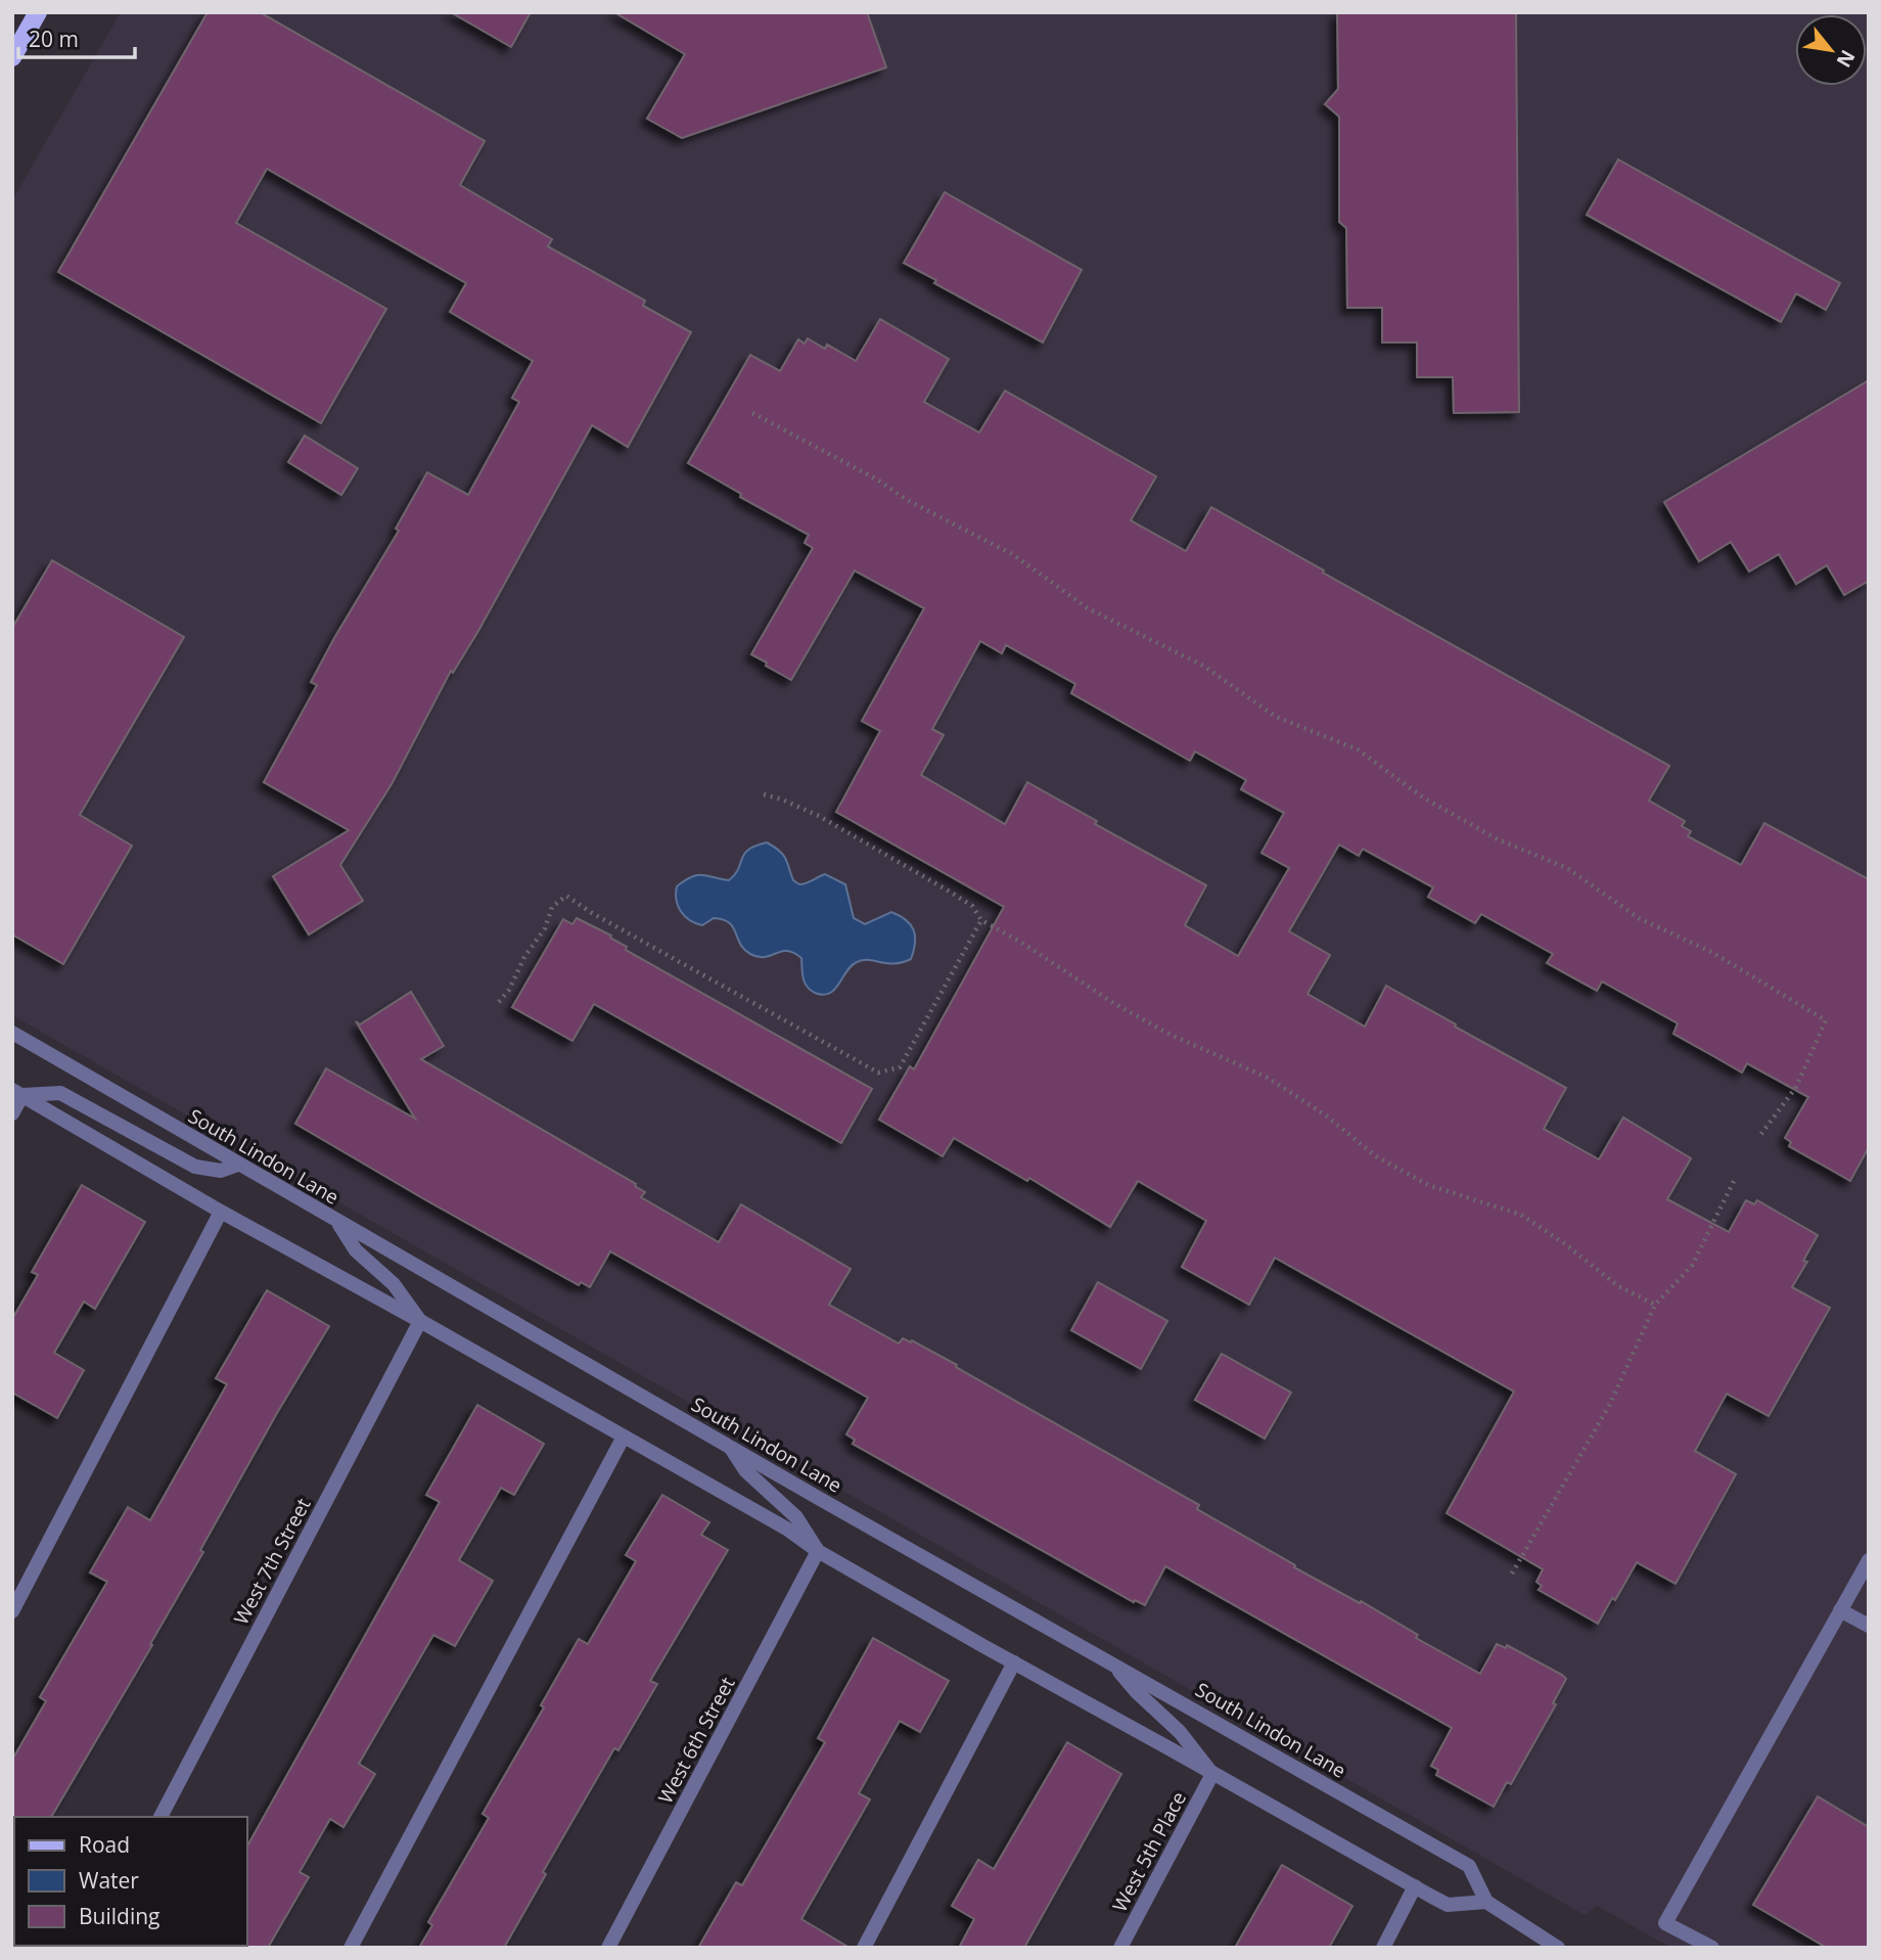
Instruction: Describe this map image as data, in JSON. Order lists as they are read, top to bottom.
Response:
{
  "streets": {
    "street": [
      "South Lindon Lane",
      "West 7th Street",
      "West 6th Street",
      "West 5th Place"
    ]
  },
  "legend": ["Road", "Water", "Building"],
  "scale_bar": "20 m",
  "north": "bottom right"
}
